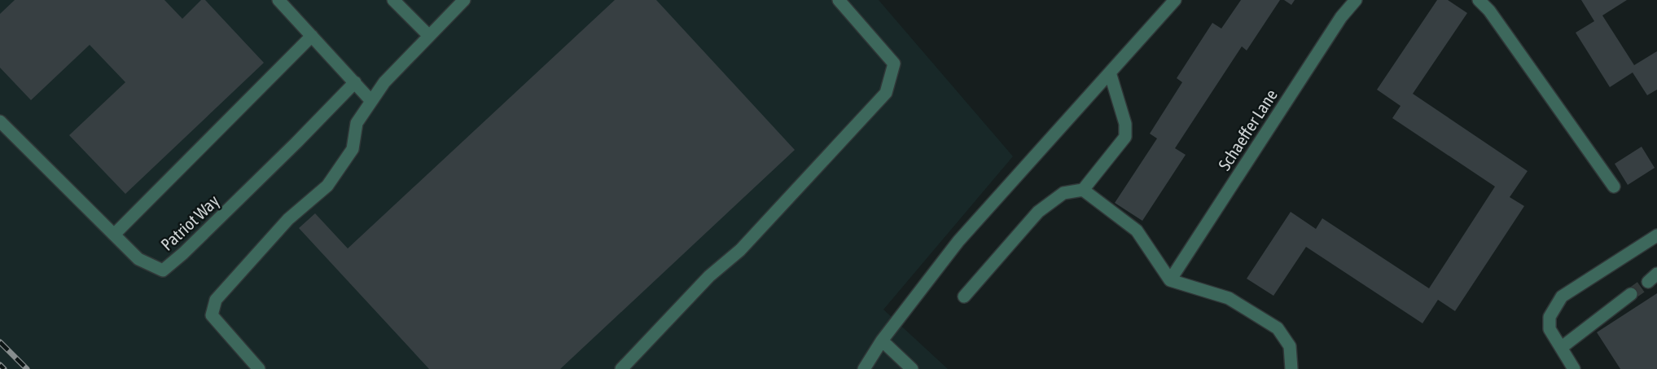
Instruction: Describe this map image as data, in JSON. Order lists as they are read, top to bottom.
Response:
{
  "streets": {
    "lane": ["Schaeffer Lane", "Patriot Way"]
  }
}
